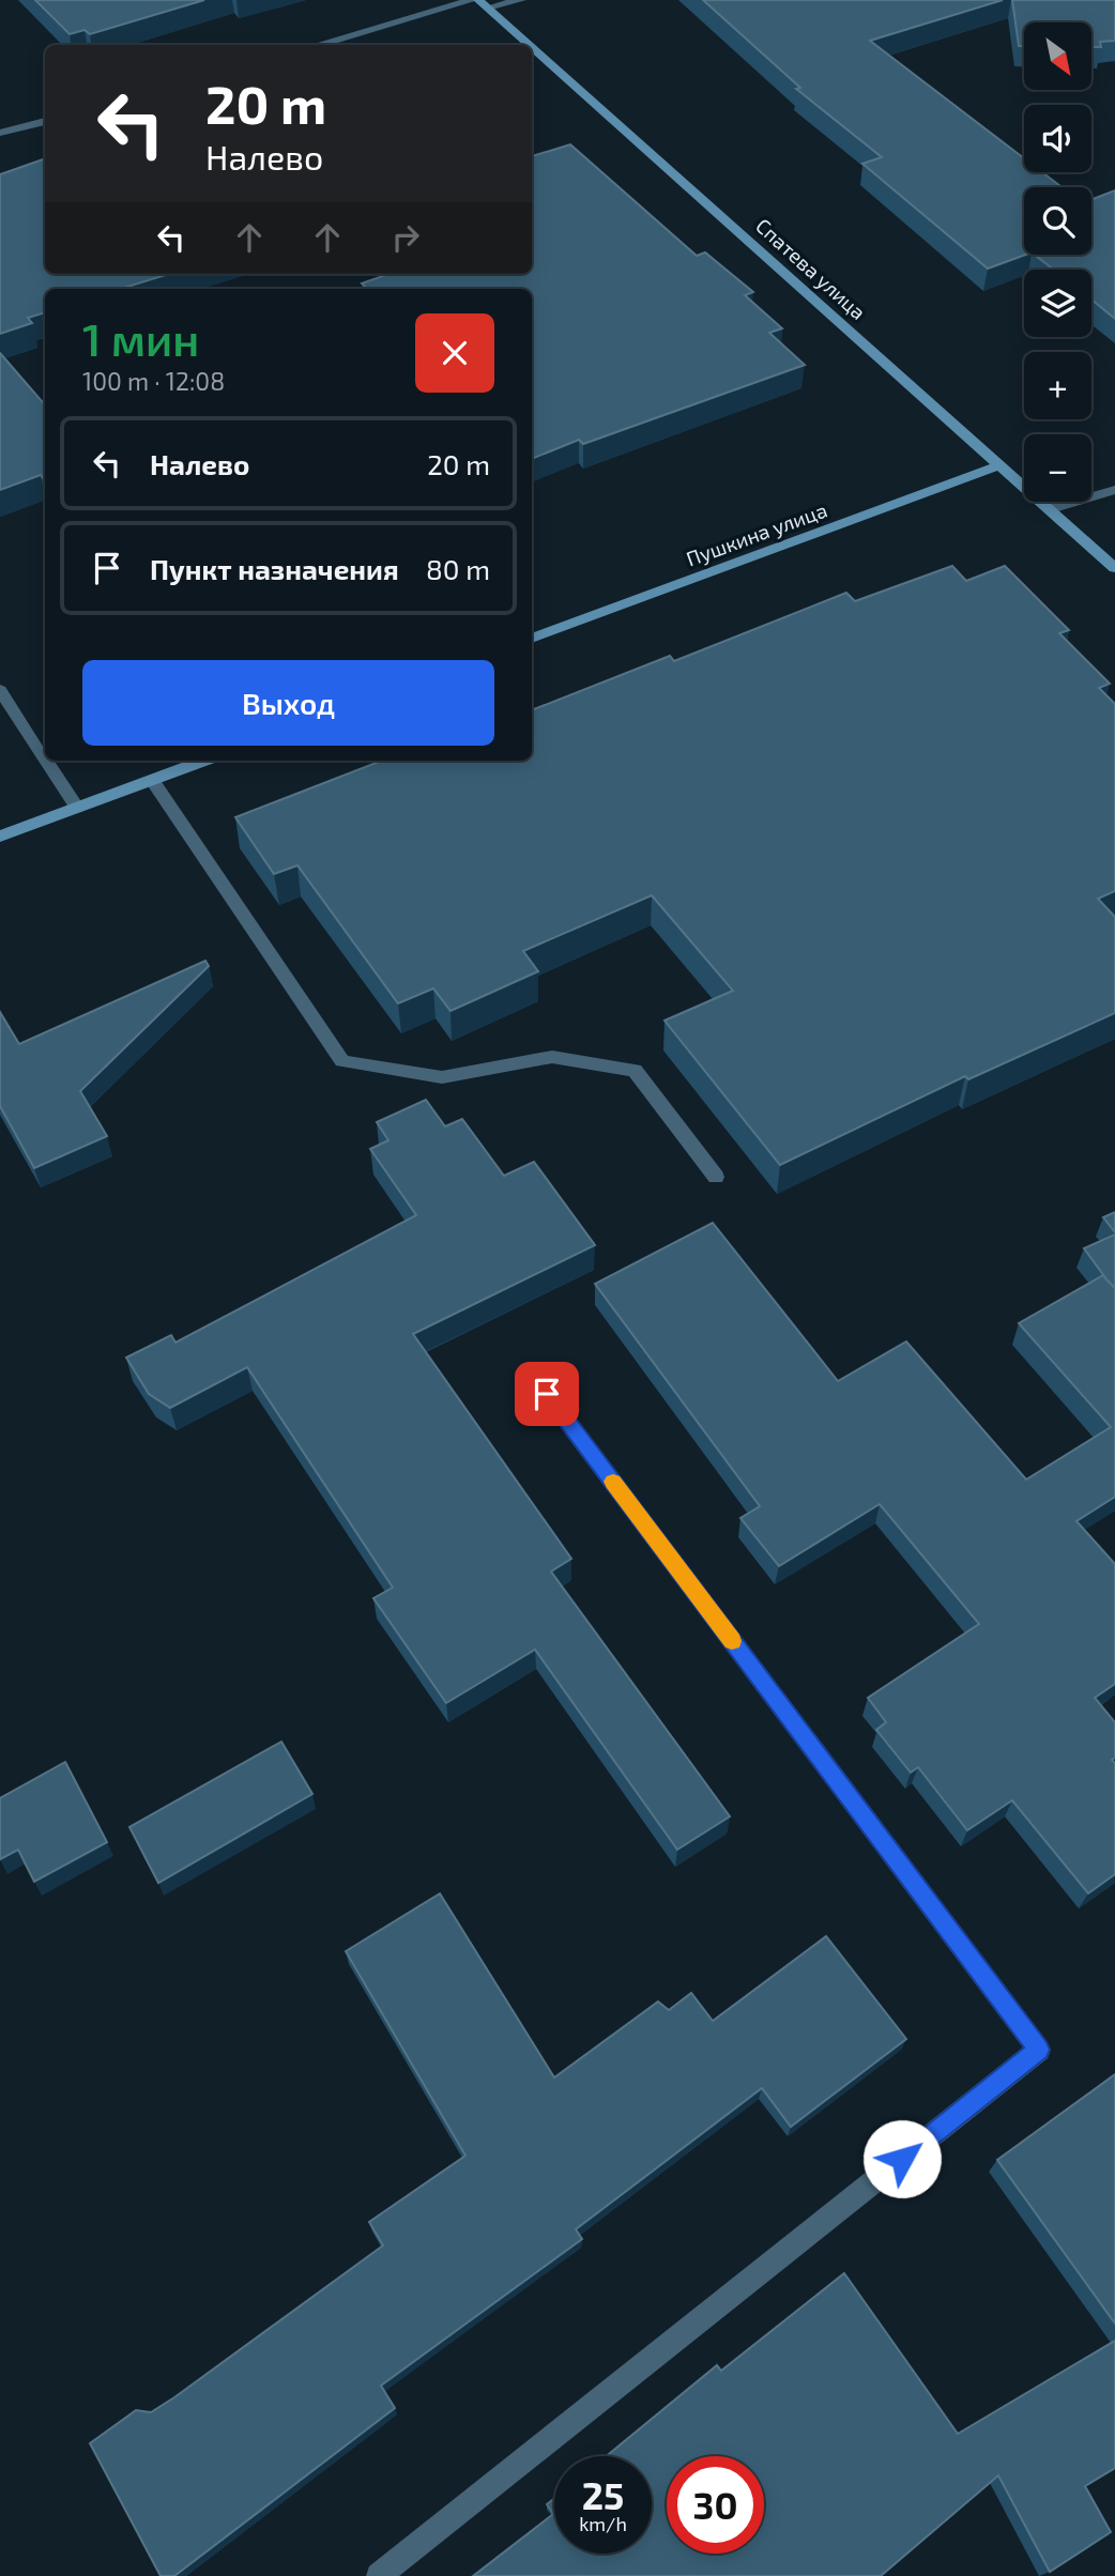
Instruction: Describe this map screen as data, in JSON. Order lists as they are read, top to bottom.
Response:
{
  "streets": {
    "street": ["Спатева улица", "Пушкина улица"]
  },
  "crossings": [
    ["Спатева улица", "Пушкина улица"]
  ],
  "north": "bottom right",
  "page": {
    "map_buttons": ["+", "−"],
    "turn": ["20 m", "Налево"],
    "heading": ["1 мин", "100 m · 12:08"],
    "list": [
      {
        "name": "Налево",
        "value": "20 m"
      },
      {
        "name": "Пункт назначения",
        "value": "80 m"
      }
    ],
    "buttons": "Выход",
    "speed": "25 km/h",
    "limit": "30"
  }
}
